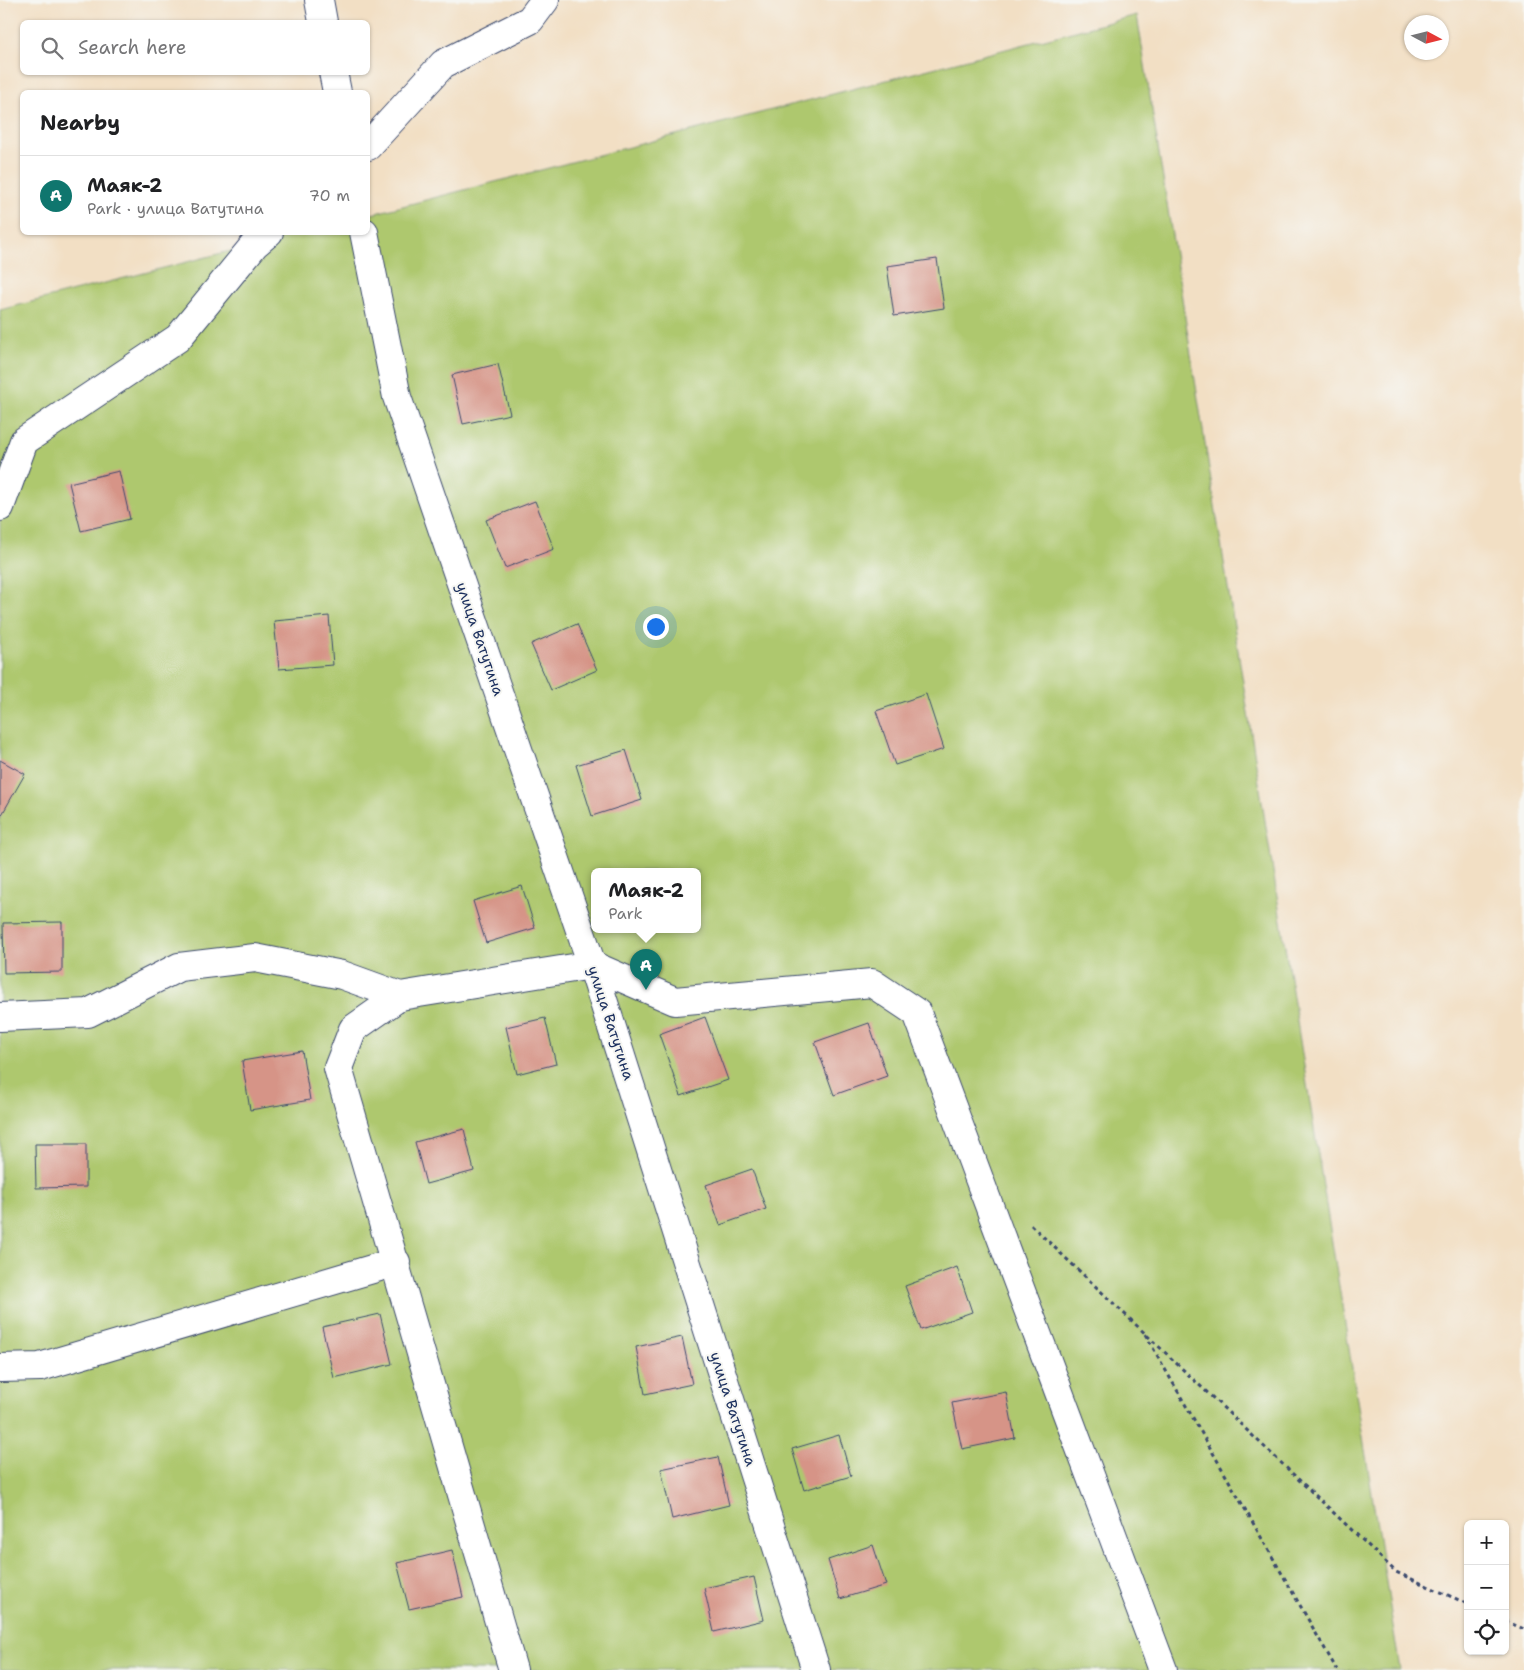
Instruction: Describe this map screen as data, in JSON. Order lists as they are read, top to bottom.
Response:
{
  "streets": {
    "street": ["улица Ватутина"]
  },
  "north": "right",
  "page": {
    "search": "Search here",
    "heading": "Nearby",
    "list": [
      {
        "mark": "A",
        "name": "Маяк-2",
        "note": "Park · улица Ватутина",
        "value": "70 m"
      }
    ],
    "popup": ["Маяк-2", "Park"],
    "pins": "A",
    "map_buttons": ["+", "−"]
  }
}
